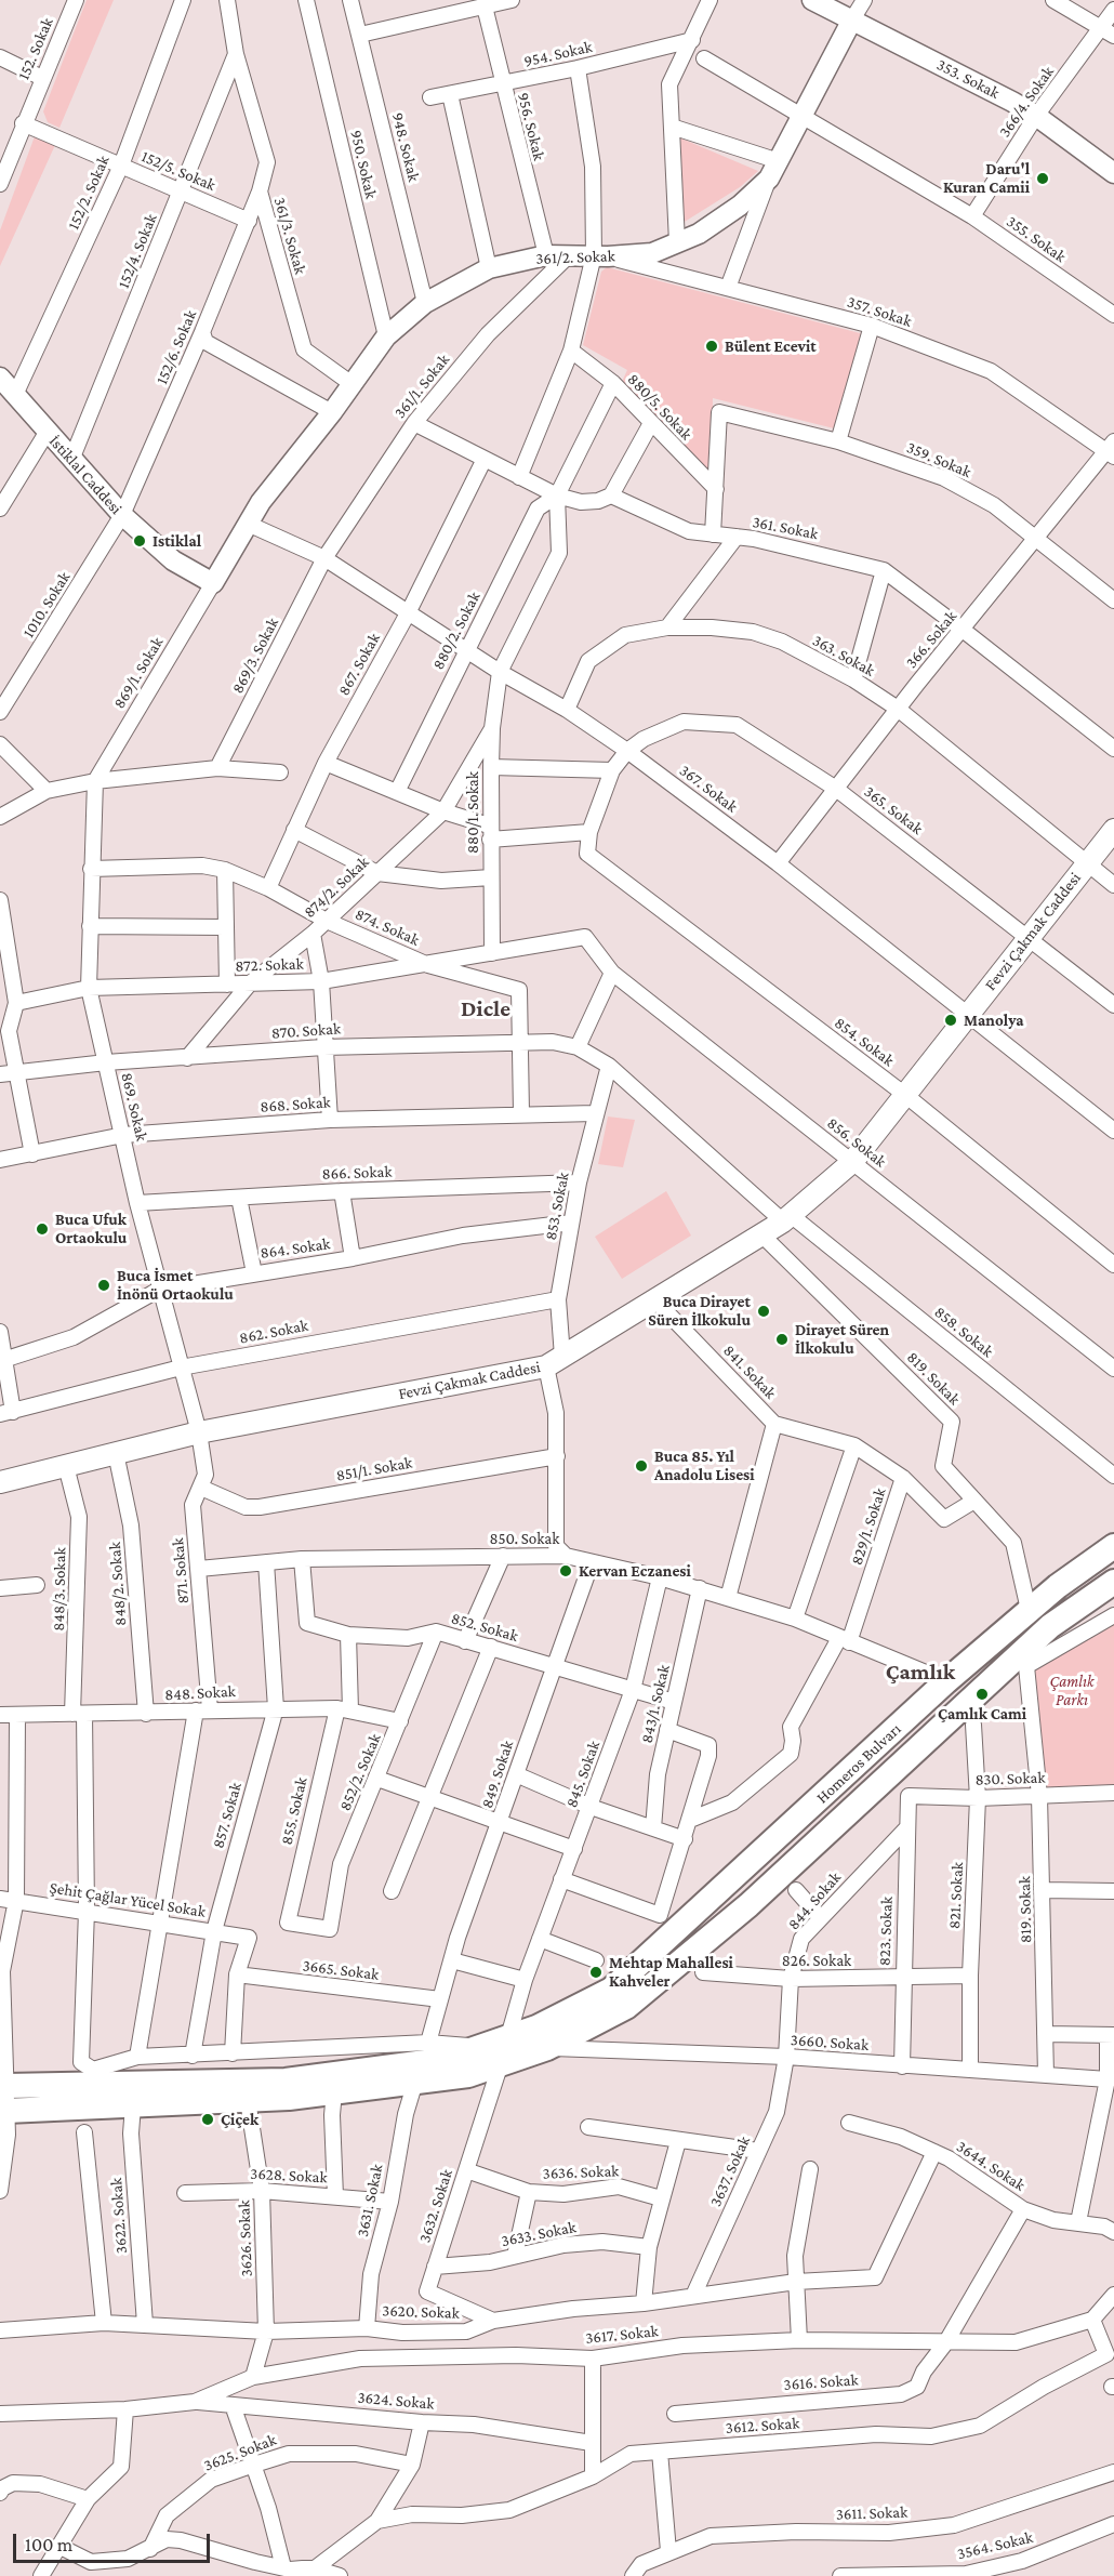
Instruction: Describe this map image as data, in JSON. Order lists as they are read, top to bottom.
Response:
{
  "streets": {
    "main road": ["Fevzi Çakmak Caddesi", "Homeros Bulvarı"],
    "street": [
      "152. Sokak",
      "954. Sokak",
      "353. Sokak",
      "366/4. Sokak",
      "956. Sokak",
      "948. Sokak",
      "950. Sokak",
      "152/5. Sokak",
      "152/2. Sokak",
      "361/3. Sokak",
      "355. Sokak",
      "152/4. Sokak",
      "361/2. Sokak",
      "357. Sokak",
      "152/6. Sokak",
      "361/1. Sokak",
      "880/5. Sokak",
      "359. Sokak",
      "İstiklal Caddesi",
      "361. Sokak",
      "1010. Sokak",
      "880/2. Sokak",
      "366. Sokak",
      "869/3. Sokak",
      "363. Sokak",
      "867. Sokak",
      "869/1. Sokak",
      "367. Sokak",
      "365. Sokak",
      "880/1. Sokak",
      "874/2. Sokak",
      "874. Sokak",
      "872. Sokak",
      "870. Sokak",
      "854. Sokak",
      "868. Sokak",
      "869. Sokak",
      "856. Sokak",
      "866. Sokak",
      "853. Sokak",
      "864. Sokak",
      "862. Sokak",
      "858. Sokak",
      "841. Sokak",
      "819. Sokak",
      "851/1. Sokak",
      "829/1. Sokak",
      "850. Sokak",
      "871. Sokak",
      "848/2. Sokak",
      "848/3. Sokak",
      "852. Sokak",
      "848. Sokak",
      "843/1. Sokak",
      "852/2. Sokak",
      "849. Sokak",
      "845. Sokak",
      "830. Sokak",
      "855. Sokak",
      "857. Sokak",
      "821. Sokak",
      "Şehit Çağlar Yücel Sokak",
      "844. Sokak",
      "823. Sokak",
      "826. Sokak",
      "3665. Sokak",
      "3660. Sokak",
      "3644. Sokak",
      "3637. Sokak",
      "3636. Sokak",
      "3628. Sokak",
      "3631. Sokak",
      "3632. Sokak",
      "3622. Sokak",
      "3633. Sokak",
      "3626. Sokak",
      "3620. Sokak",
      "3617. Sokak",
      "3616. Sokak",
      "3624. Sokak",
      "3612. Sokak",
      "3625. Sokak",
      "3611. Sokak",
      "3564. Sokak"
    ]
  },
  "crossings": [
    ["152. Sokak", "152/5. Sokak"],
    ["954. Sokak", "956. Sokak"],
    ["353. Sokak", "366/4. Sokak"],
    ["353. Sokak", "361/2. Sokak"],
    ["366/4. Sokak", "355. Sokak"],
    ["956. Sokak", "361/2. Sokak"],
    ["948. Sokak", "361/2. Sokak"],
    ["950. Sokak", "361/2. Sokak"],
    ["152/5. Sokak", "152/2. Sokak"],
    ["152/5. Sokak", "152/4. Sokak"],
    ["152/5. Sokak", "152/6. Sokak"],
    ["152/2. Sokak", "İstiklal Caddesi"],
    ["361/3. Sokak", "152/4. Sokak"],
    ["361/3. Sokak", "361/2. Sokak"],
    ["361/3. Sokak", "152/6. Sokak"],
    ["355. Sokak", "361/2. Sokak"],
    ["152/4. Sokak", "İstiklal Caddesi"],
    ["361/2. Sokak", "357. Sokak"],
    ["361/2. Sokak", "361/1. Sokak"],
    ["361/2. Sokak", "İstiklal Caddesi"],
    ["361/2. Sokak", "869/1. Sokak"],
    ["361/2. Sokak", "367. Sokak"],
    ["357. Sokak", "366. Sokak"],
    ["152/6. Sokak", "İstiklal Caddesi"],
    ["152/6. Sokak", "1010. Sokak"],
    ["361/1. Sokak", "869/3. Sokak"],
    ["361/1. Sokak", "367. Sokak"],
    ["880/5. Sokak", "359. Sokak"],
    ["880/5. Sokak", "880/2. Sokak"],
    ["880/5. Sokak", "880/1. Sokak"],
    ["359. Sokak", "366. Sokak"],
    ["İstiklal Caddesi", "1010. Sokak"],
    ["İstiklal Caddesi", "869/1. Sokak"],
    ["361. Sokak", "366. Sokak"],
    ["880/2. Sokak", "367. Sokak"],
    ["880/2. Sokak", "880/1. Sokak"],
    ["366. Sokak", "363. Sokak"],
    ["366. Sokak", "367. Sokak"],
    ["366. Sokak", "365. Sokak"],
    ["869/3. Sokak", "367. Sokak"],
    ["363. Sokak", "367. Sokak"],
    ["363. Sokak", "Fevzi Çakmak Caddesi"],
    ["867. Sokak", "367. Sokak"],
    ["867. Sokak", "874. Sokak"],
    ["869/1. Sokak", "869. Sokak"],
    ["367. Sokak", "365. Sokak"],
    ["367. Sokak", "880/1. Sokak"],
    ["367. Sokak", "Fevzi Çakmak Caddesi"],
    ["365. Sokak", "Fevzi Çakmak Caddesi"],
    ["880/1. Sokak", "874/2. Sokak"],
    ["880/1. Sokak", "874. Sokak"],
    ["874/2. Sokak", "874. Sokak"],
    ["874/2. Sokak", "872. Sokak"],
    ["874/2. Sokak", "870. Sokak"],
    ["874. Sokak", "872. Sokak"],
    ["874. Sokak", "869. Sokak"],
    ["874. Sokak", "856. Sokak"],
    ["Fevzi Çakmak Caddesi", "854. Sokak"],
    ["Fevzi Çakmak Caddesi", "869. Sokak"],
    ["Fevzi Çakmak Caddesi", "856. Sokak"],
    ["Fevzi Çakmak Caddesi", "853. Sokak"],
    ["Fevzi Çakmak Caddesi", "858. Sokak"],
    ["Fevzi Çakmak Caddesi", "841. Sokak"],
    ["Fevzi Çakmak Caddesi", "819. Sokak"],
    ["Fevzi Çakmak Caddesi", "871. Sokak"],
    ["Fevzi Çakmak Caddesi", "848/2. Sokak"],
    ["Fevzi Çakmak Caddesi", "848/3. Sokak"],
    ["872. Sokak", "870. Sokak"],
    ["872. Sokak", "869. Sokak"],
    ["870. Sokak", "869. Sokak"],
    ["870. Sokak", "853. Sokak"],
    ["870. Sokak", "858. Sokak"],
    ["868. Sokak", "869. Sokak"],
    ["868. Sokak", "853. Sokak"],
    ["869. Sokak", "866. Sokak"],
    ["869. Sokak", "864. Sokak"],
    ["869. Sokak", "862. Sokak"],
    ["869. Sokak", "871. Sokak"],
    ["866. Sokak", "853. Sokak"],
    ["853. Sokak", "864. Sokak"],
    ["853. Sokak", "862. Sokak"],
    ["853. Sokak", "858. Sokak"],
    ["853. Sokak", "851/1. Sokak"],
    ["853. Sokak", "850. Sokak"],
    ["841. Sokak", "829/1. Sokak"],
    ["841. Sokak", "850. Sokak"],
    ["819. Sokak", "Homeros Bulvarı"],
    ["819. Sokak", "830. Sokak"],
    ["819. Sokak", "3660. Sokak"],
    ["851/1. Sokak", "871. Sokak"],
    ["829/1. Sokak", "850. Sokak"],
    ["850. Sokak", "871. Sokak"],
    ["850. Sokak", "852. Sokak"],
    ["850. Sokak", "843/1. Sokak"],
    ["850. Sokak", "Homeros Bulvarı"],
    ["850. Sokak", "849. Sokak"],
    ["850. Sokak", "845. Sokak"],
    ["850. Sokak", "857. Sokak"],
    ["871. Sokak", "848. Sokak"],
    ["871. Sokak", "Şehit Çağlar Yücel Sokak"],
    ["848/2. Sokak", "848. Sokak"],
    ["848/3. Sokak", "848. Sokak"],
    ["848/3. Sokak", "Şehit Çağlar Yücel Sokak"],
    ["852. Sokak", "843/1. Sokak"],
    ["852. Sokak", "852/2. Sokak"],
    ["852. Sokak", "849. Sokak"],
    ["852. Sokak", "845. Sokak"],
    ["852. Sokak", "855. Sokak"],
    ["848. Sokak", "852/2. Sokak"],
    ["848. Sokak", "855. Sokak"],
    ["848. Sokak", "857. Sokak"],
    ["852/2. Sokak", "855. Sokak"],
    ["849. Sokak", "3665. Sokak"],
    ["845. Sokak", "3632. Sokak"],
    ["830. Sokak", "821. Sokak"],
    ["830. Sokak", "823. Sokak"],
    ["857. Sokak", "Şehit Çağlar Yücel Sokak"],
    ["821. Sokak", "826. Sokak"],
    ["821. Sokak", "3660. Sokak"],
    ["Şehit Çağlar Yücel Sokak", "3665. Sokak"],
    ["844. Sokak", "823. Sokak"],
    ["844. Sokak", "826. Sokak"],
    ["844. Sokak", "3660. Sokak"],
    ["844. Sokak", "3637. Sokak"],
    ["823. Sokak", "826. Sokak"],
    ["823. Sokak", "3660. Sokak"],
    ["3660. Sokak", "3637. Sokak"],
    ["3644. Sokak", "3620. Sokak"],
    ["3644. Sokak", "3616. Sokak"],
    ["3637. Sokak", "3620. Sokak"],
    ["3636. Sokak", "3632. Sokak"],
    ["3628. Sokak", "3631. Sokak"],
    ["3628. Sokak", "3626. Sokak"],
    ["3631. Sokak", "3620. Sokak"],
    ["3632. Sokak", "3633. Sokak"],
    ["3632. Sokak", "3620. Sokak"],
    ["3622. Sokak", "3620. Sokak"],
    ["3626. Sokak", "3620. Sokak"],
    ["3626. Sokak", "3617. Sokak"],
    ["3617. Sokak", "3616. Sokak"],
    ["3617. Sokak", "3624. Sokak"],
    ["3617. Sokak", "3612. Sokak"]
  ],
  "districts": ["Dicle", "Çamlık"],
  "parks": ["Çamlık Parkı"],
  "places": [
    "Daru'l Kuran Camii",
    "Bülent Ecevit",
    "Istiklal",
    "Manolya",
    "Buca Ufuk Ortaokulu",
    "Buca İsmet İnönü Ortaokulu",
    "Buca Dirayet Süren İlkokulu",
    "Dirayet Süren İlkokulu",
    "Buca 85. Yıl Anadolu Lisesi",
    "Kervan Eczanesi",
    "Çamlık Cami",
    "Mehtap Mahallesi Kahveler",
    "Çiçek"
  ],
  "scale_bar": "100 m"
}
